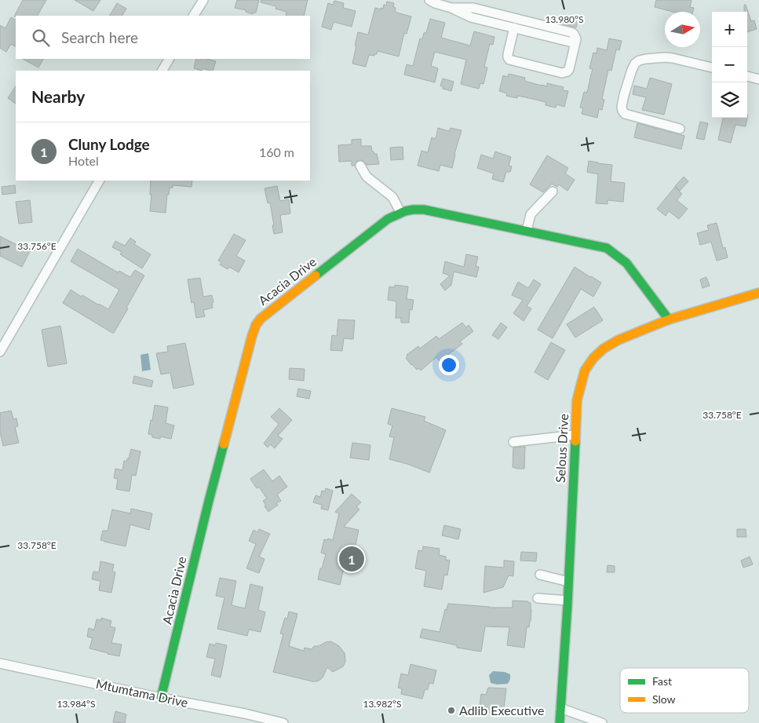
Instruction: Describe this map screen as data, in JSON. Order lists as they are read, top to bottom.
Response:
{
  "streets": {
    "street": ["Acacia Drive", "Selous Drive", "Mtumtama Drive"]
  },
  "crossings": [
    ["Acacia Drive", "Selous Drive"],
    ["Acacia Drive", "Mtumtama Drive"]
  ],
  "places": ["Adlib Executive"],
  "legend": ["Fast", "Slow"],
  "north": "right",
  "page": {
    "map_buttons": ["+", "−"],
    "search": "Search here",
    "heading": "Nearby",
    "list": [
      {
        "mark": "1",
        "name": "Cluny Lodge",
        "note": "Hotel",
        "value": "160 m"
      }
    ],
    "pins": "1"
  },
  "coordinates": [
    "13.980°S",
    "33.756°E",
    "33.758°E",
    "13.984°S",
    "13.982°S"
  ]
}
